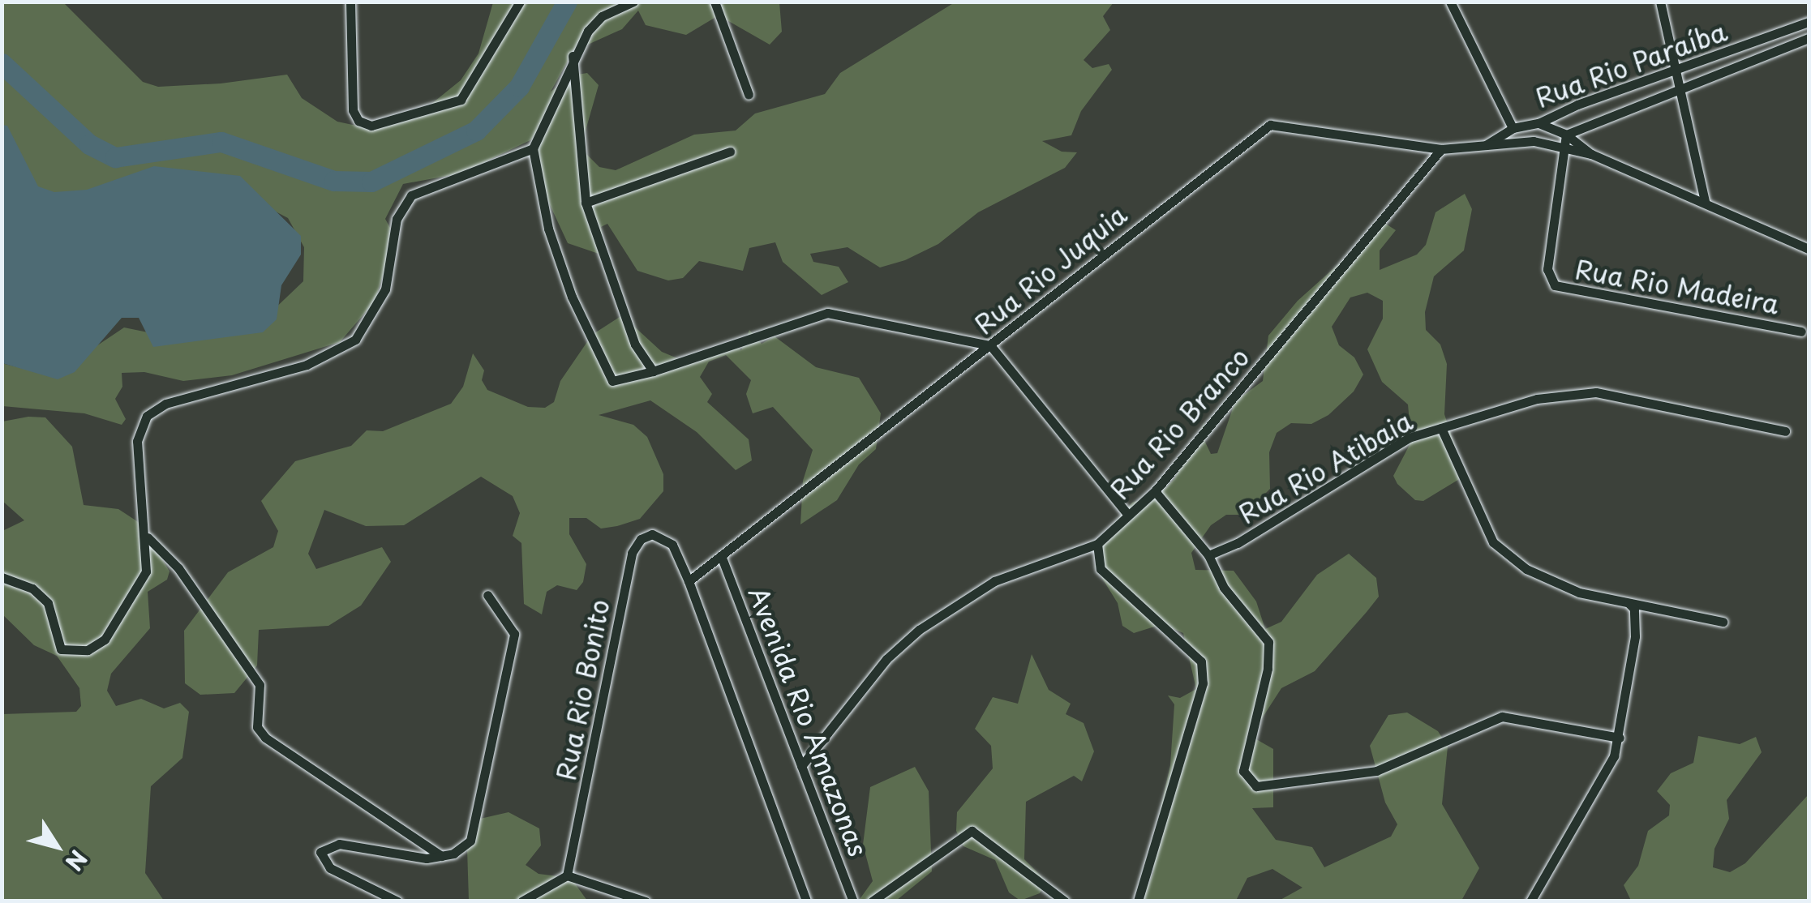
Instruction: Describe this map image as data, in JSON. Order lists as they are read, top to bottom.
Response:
{
  "streets": {
    "street": [
      "Rua Rio Paraíba",
      "Rua Rio Juquia",
      "Rua Rio Madeira",
      "Rua Rio Branco",
      "Rua Rio Atibaia",
      "Rua Rio Bonito",
      "Avenida Rio Amazonas"
    ]
  },
  "crossings": [
    ["Rua Rio Paraíba", "Rua Rio Juquia"],
    ["Rua Rio Paraíba", "Rua Rio Madeira"],
    ["Rua Rio Juquia", "Rua Rio Branco"],
    ["Rua Rio Juquia", "Rua Rio Bonito"],
    ["Rua Rio Juquia", "Avenida Rio Amazonas"],
    ["Rua Rio Branco", "Avenida Rio Amazonas"]
  ],
  "north": "bottom right"
}
